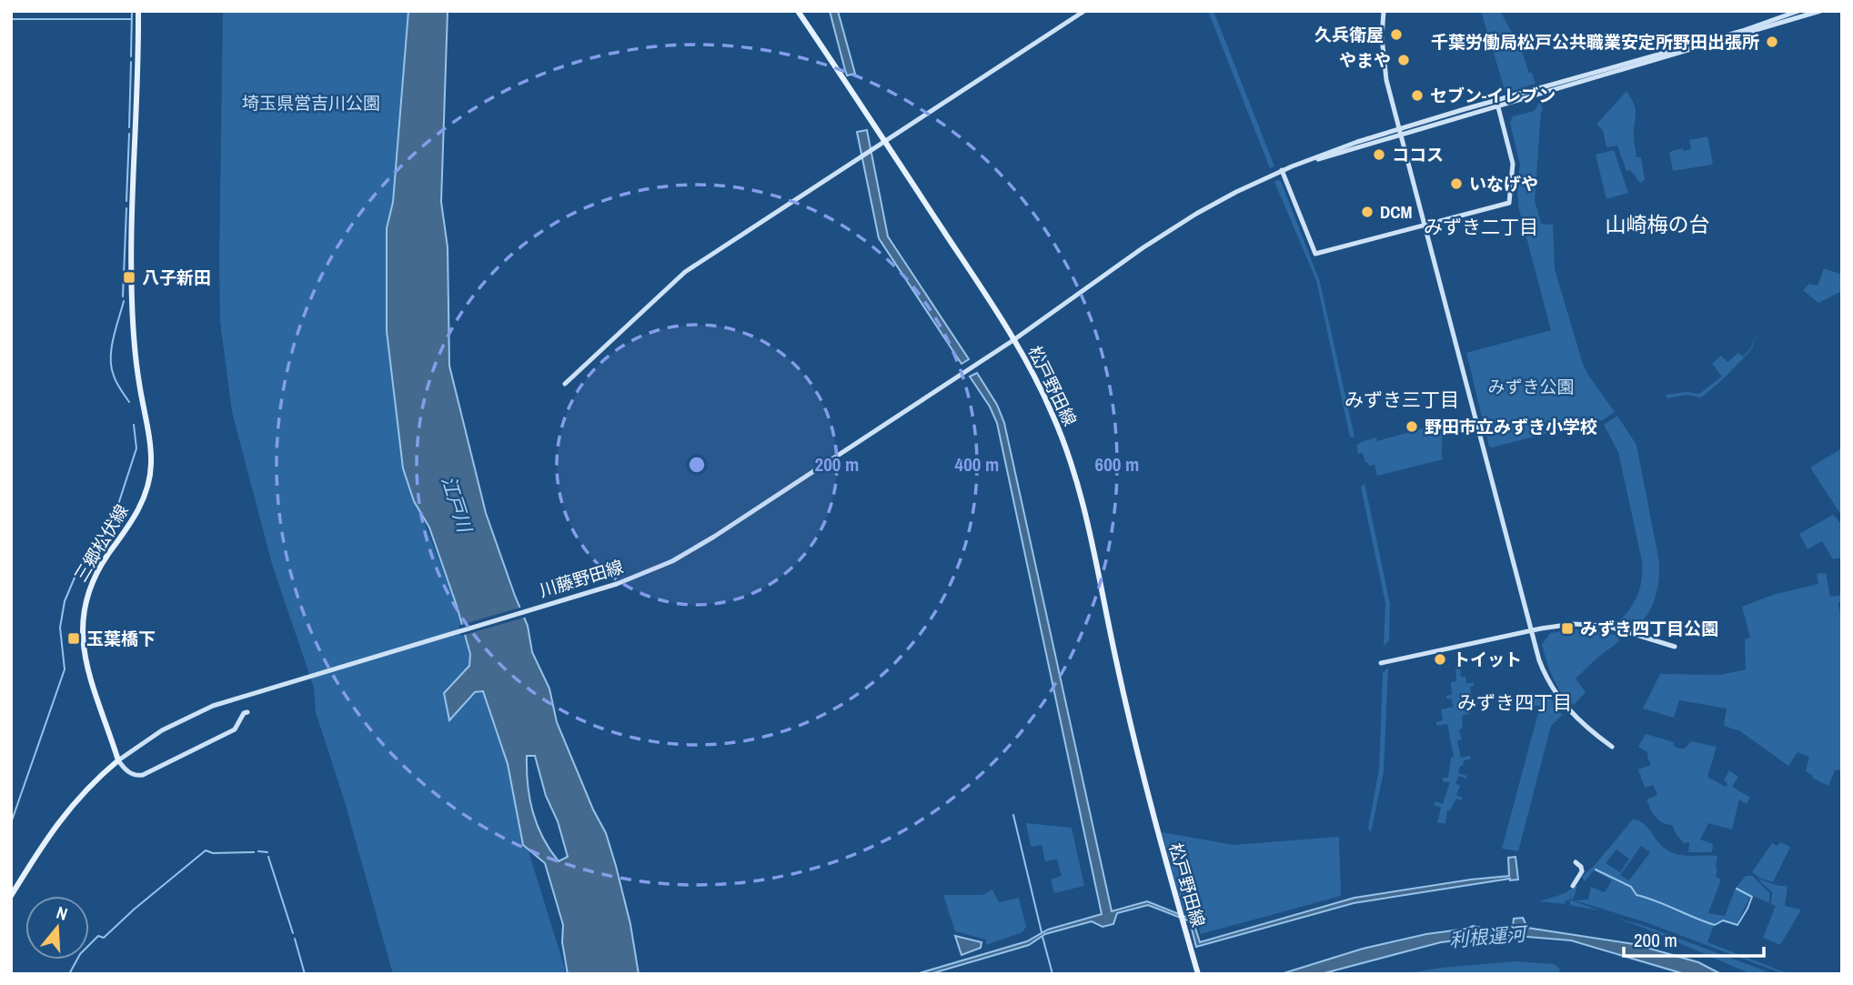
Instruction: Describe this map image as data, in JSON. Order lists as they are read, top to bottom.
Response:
{
  "streets": {
    "main road": ["松戸野田線", "三郷松伏線"],
    "street": ["川藤野田線"]
  },
  "crossings": [
    ["松戸野田線", "川藤野田線"],
    ["三郷松伏線", "川藤野田線"]
  ],
  "districts": [
    "山崎梅の台",
    "みずき二丁目",
    "みずき三丁目",
    "みずき四丁目"
  ],
  "water": ["江戸川", "利根運河"],
  "parks": ["埼玉県営吉川公園", "みずき公園"],
  "places": {
    "other": [
      "久兵衛屋",
      "千葉労働局松戸公共職業安定所野田出張所",
      "やまや",
      "セブン-イレブン",
      "ココス",
      "いなげや",
      "DCM",
      "野田市立みずき小学校",
      "トイット"
    ],
    "transit": ["八子新田", "みずき四丁目公園", "玉葉橋下"]
  },
  "scale_bar": "200 m",
  "north": "top",
  "rings": ["200 m", "400 m", "600 m"]
}
